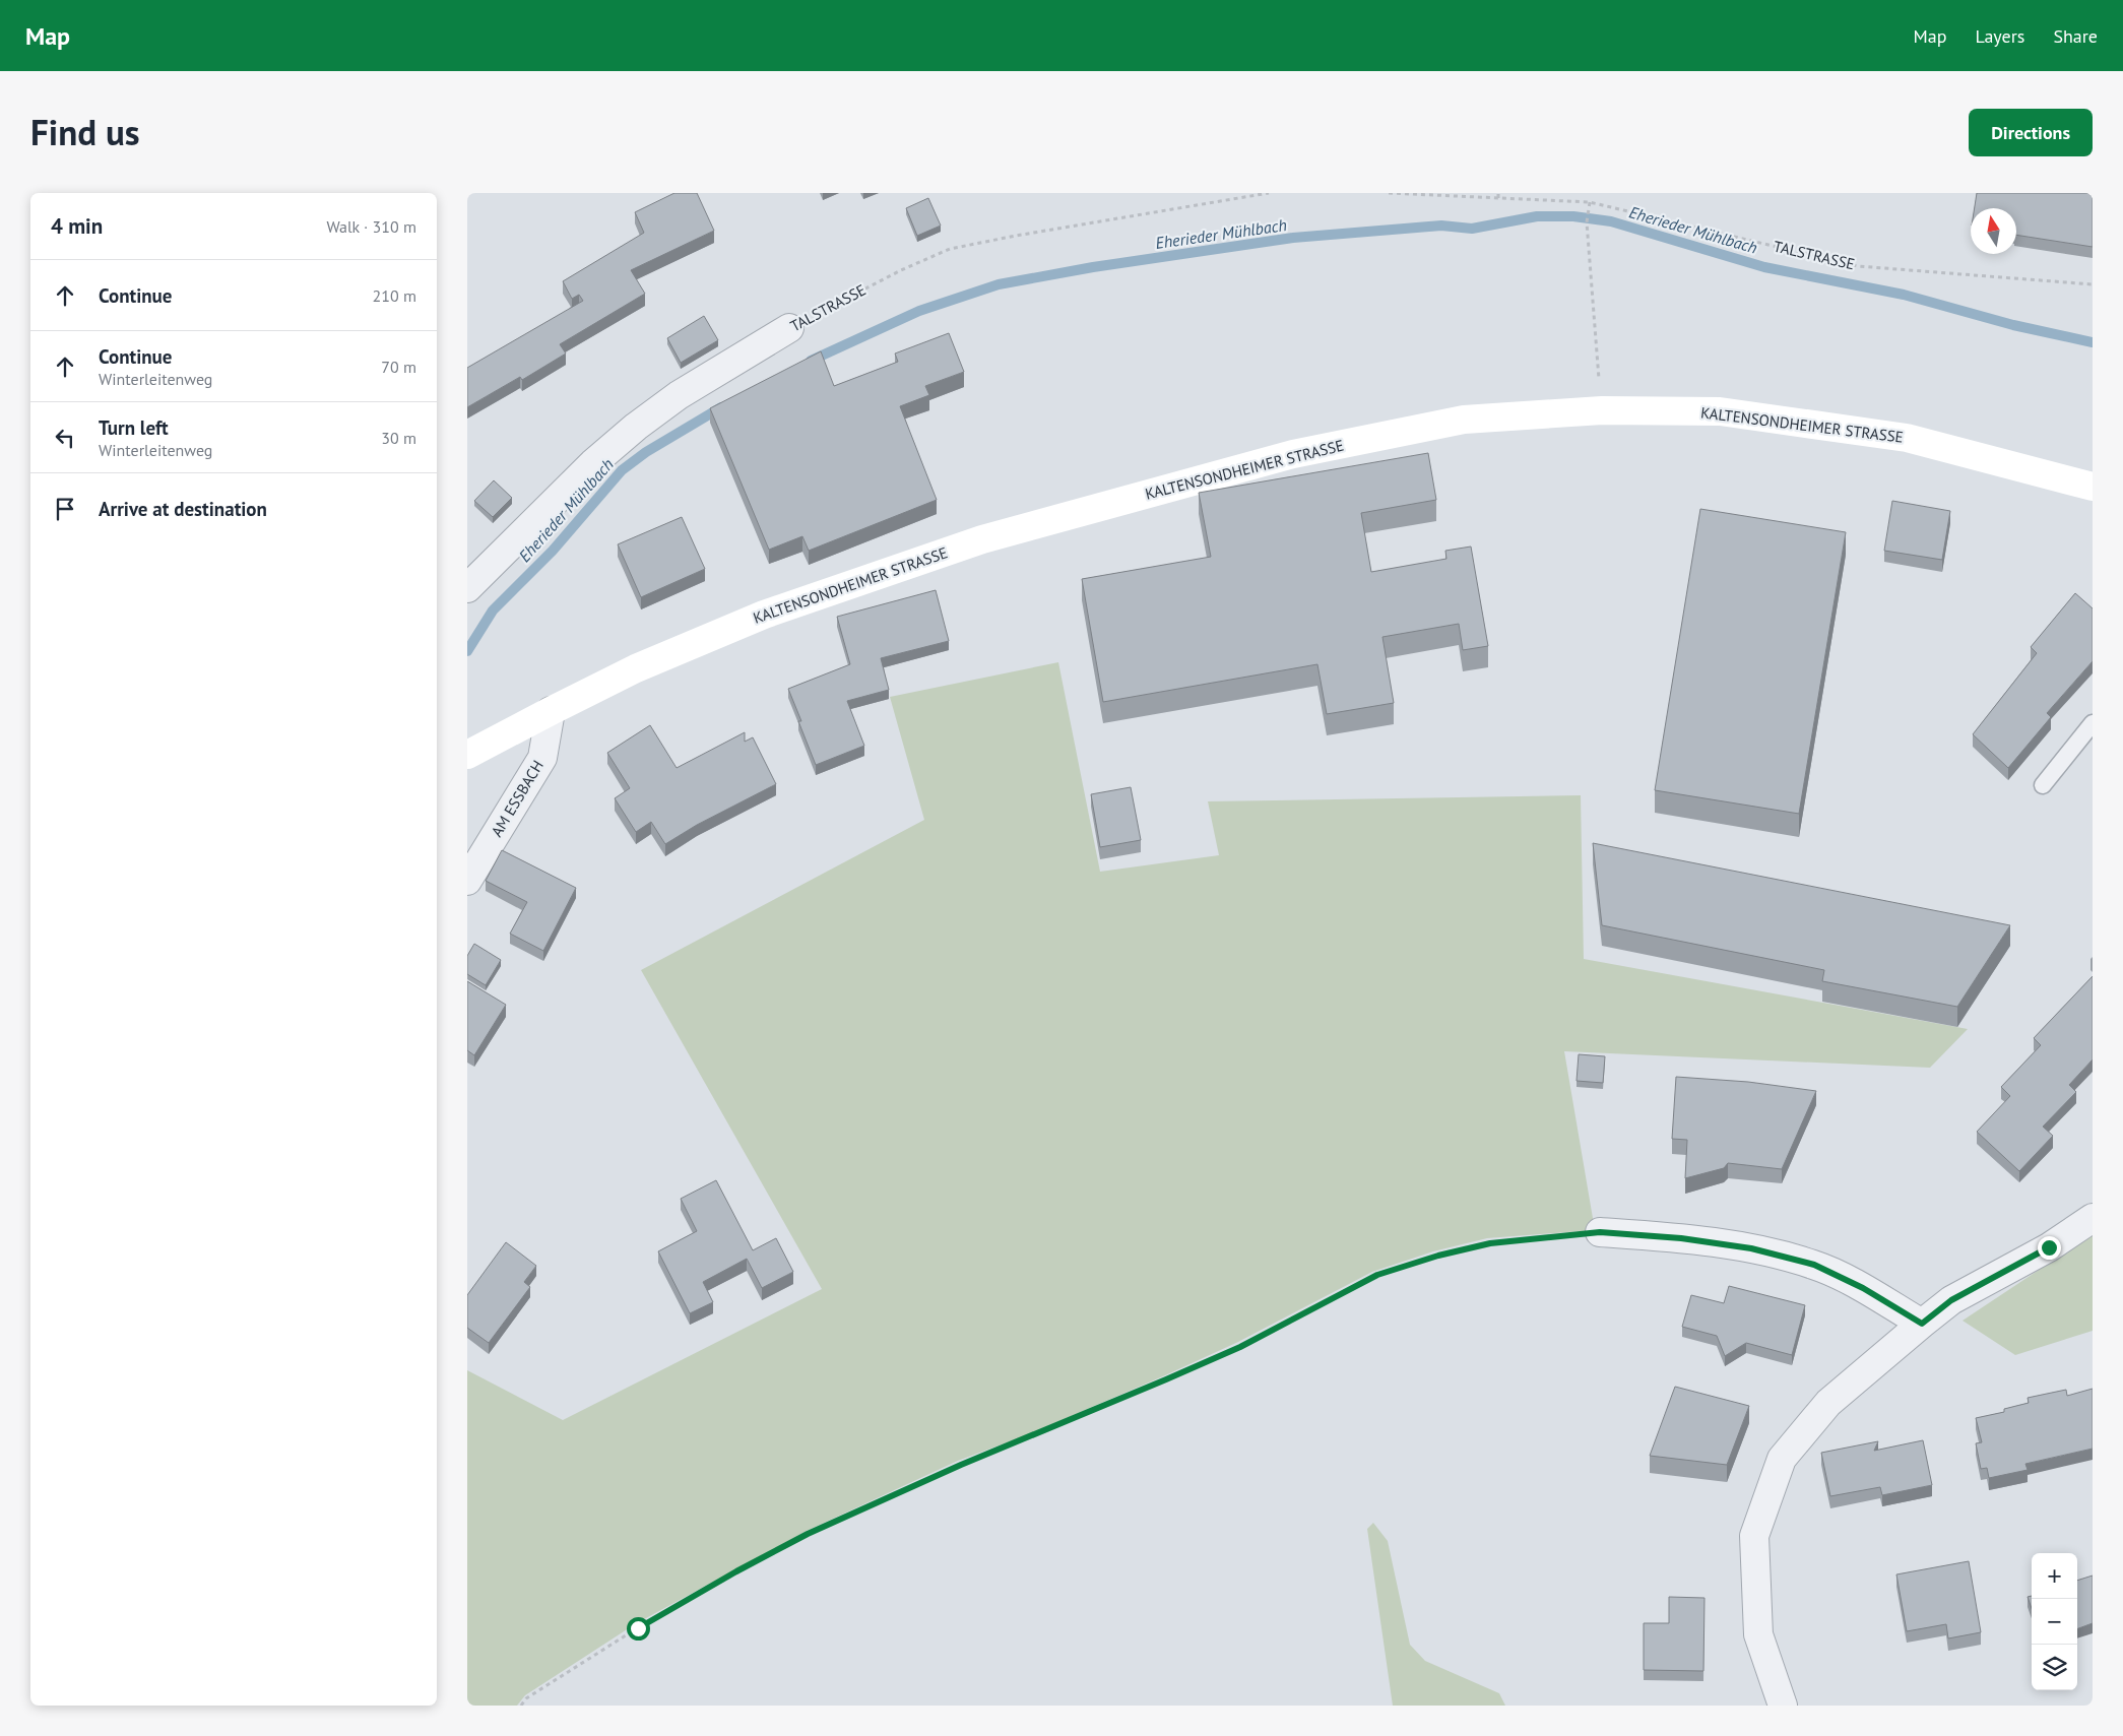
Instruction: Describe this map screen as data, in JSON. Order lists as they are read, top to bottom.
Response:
{
  "streets": {
    "main road": ["KALTENSONDHEIMER STRASSE"],
    "street": ["TALSTRASSE", "AM ESSBACH"]
  },
  "crossings": [
    ["KALTENSONDHEIMER STRASSE", "AM ESSBACH"]
  ],
  "water": ["Eherieder Mühlbach"],
  "north": "top",
  "page": {
    "header": "Map",
    "nav": ["Map", "Layers", "Share"],
    "title": "Find us",
    "buttons": "Directions",
    "heading": ["4 min", "Walk · 310 m"],
    "list": [
      ["Continue", "210 m"],
      ["Continue", "Winterleitenweg", "70 m"],
      ["Turn left", "Winterleitenweg", "30 m"],
      "Arrive at destination"
    ],
    "map_buttons": ["+", "−"]
  }
}
